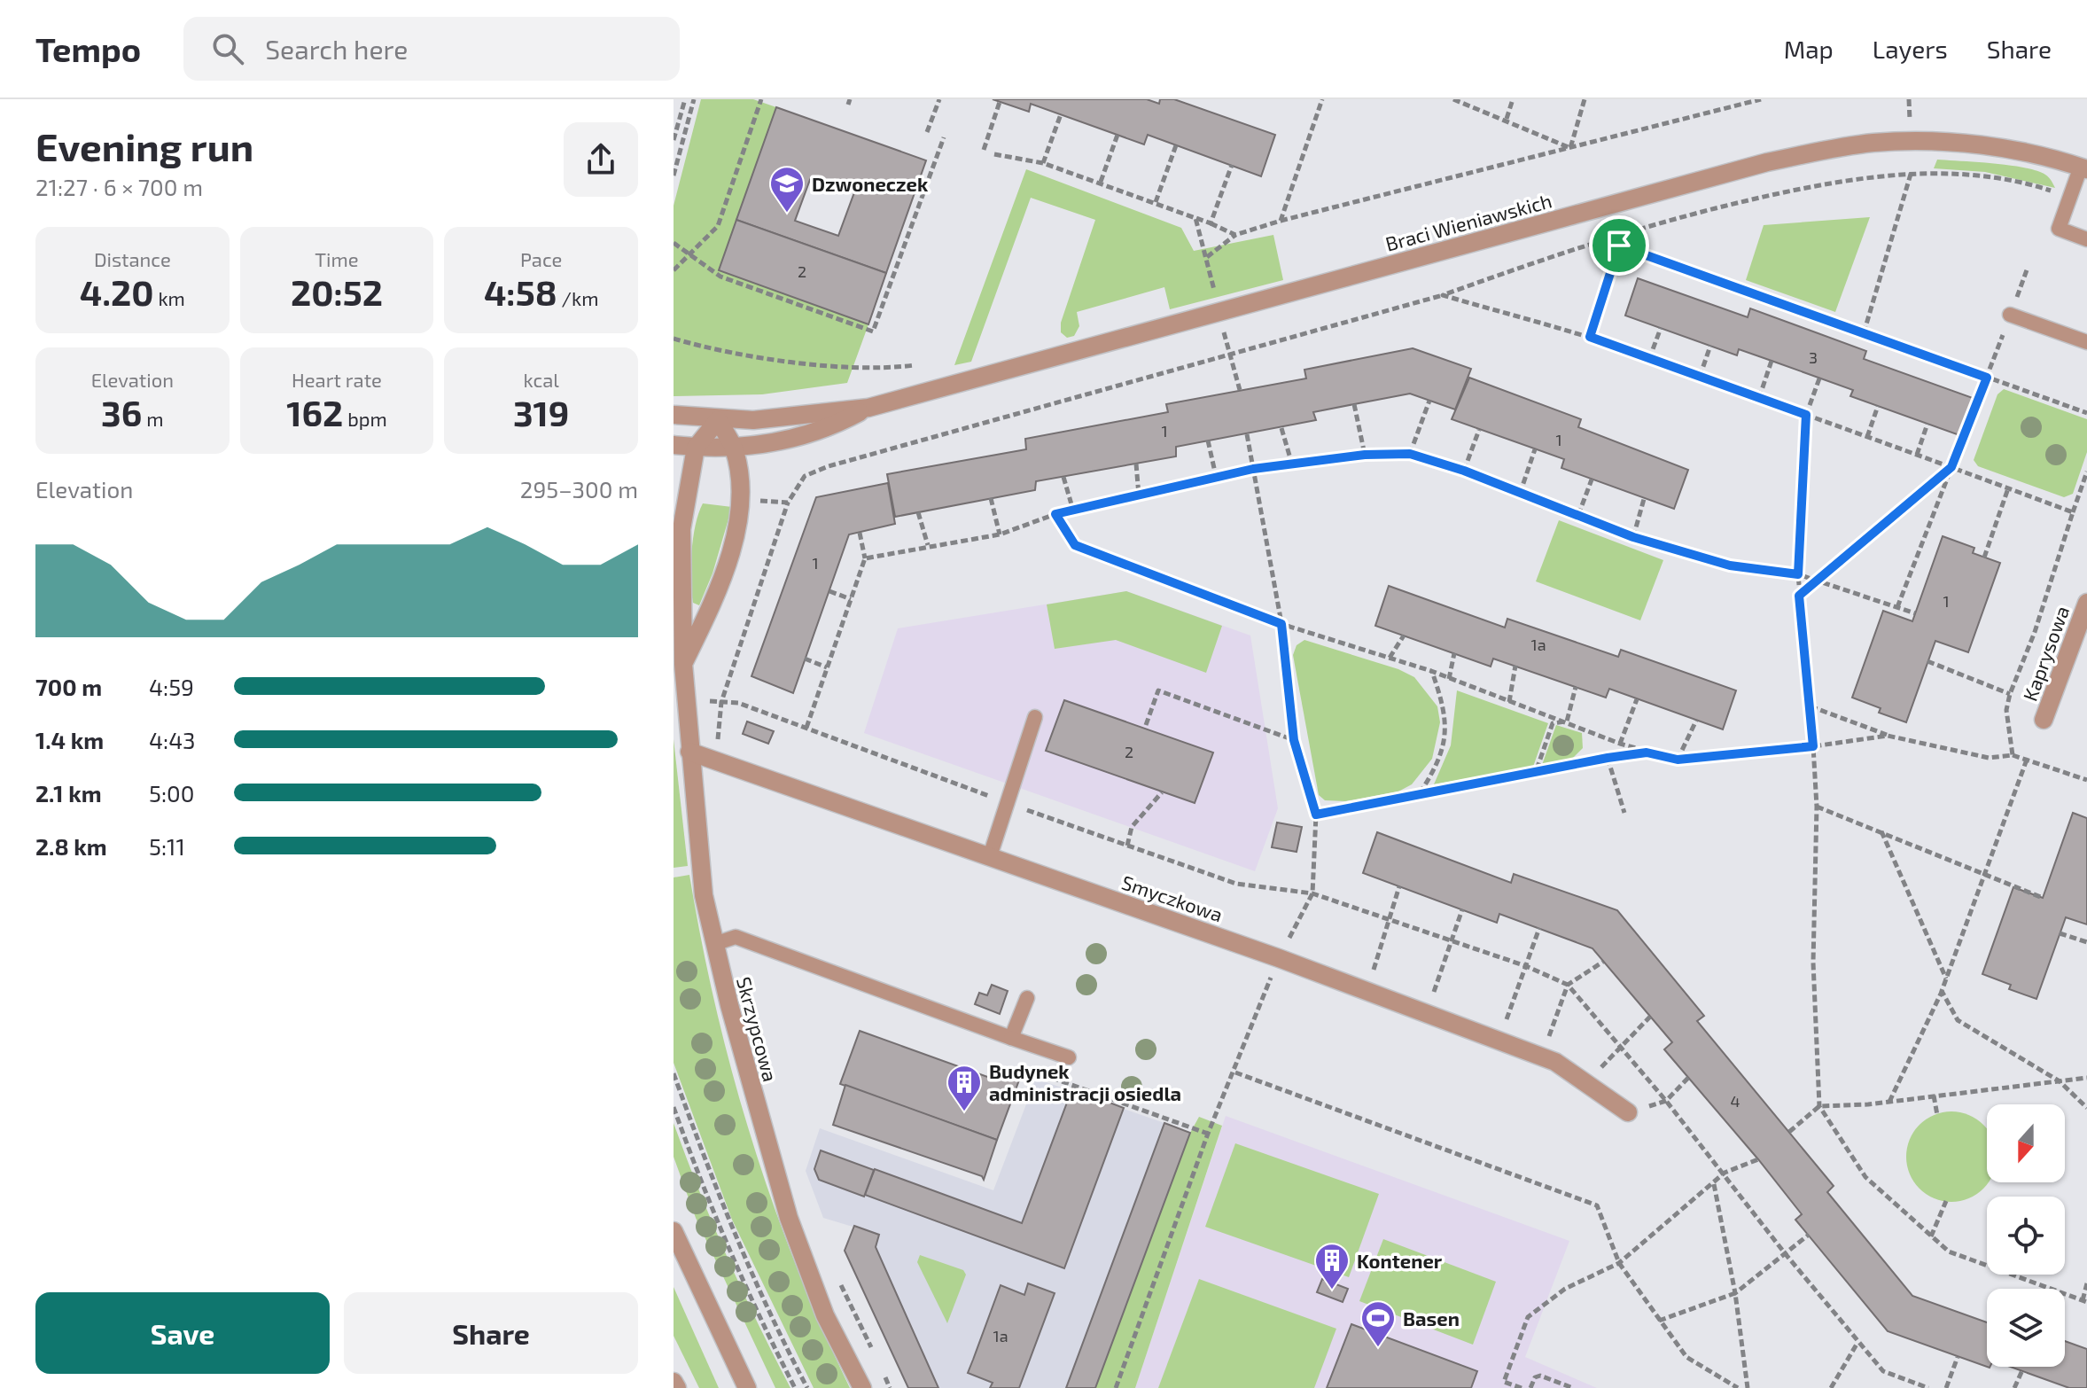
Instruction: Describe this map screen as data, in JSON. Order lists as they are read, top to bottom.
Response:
{
  "streets": {
    "street": [
      "Braci Wieniawskich",
      "Kaprysowa",
      "Smyczkowa",
      "Skrzypcowa"
    ]
  },
  "crossings": [
    ["Braci Wieniawskich", "Skrzypcowa"],
    ["Smyczkowa", "Skrzypcowa"]
  ],
  "places": {
    "school or university": ["Dzwoneczek"],
    "building": ["Budynek administracji osiedla", "Kontener"],
    "sports": ["Basen"]
  },
  "house_numbers": [
    "2",
    "3",
    "1",
    "1",
    "1",
    "1",
    "1a",
    "2",
    "4",
    "1a"
  ],
  "north": "bottom",
  "page": {
    "header": "Tempo",
    "search": "Search here",
    "nav": ["Map", "Layers", "Share"],
    "heading": ["Evening run", "21:27 · 6 × 700 m"],
    "stats": [
      ["Distance", "4.20 km"],
      ["Time", "20:52"],
      ["Pace", "4:58 /km"],
      ["Elevation", "36 m"],
      ["Heart rate", "162 bpm"],
      ["kcal", "319"]
    ],
    "chart": ["Elevation", "295–300 m"],
    "list": [
      {
        "name": "700 m",
        "note": "4:59"
      },
      {
        "name": "1.4 km",
        "note": "4:43"
      },
      {
        "name": "2.1 km",
        "note": "5:00"
      },
      {
        "name": "2.8 km",
        "note": "5:11"
      }
    ],
    "buttons": ["Save", "Share"]
  }
}
